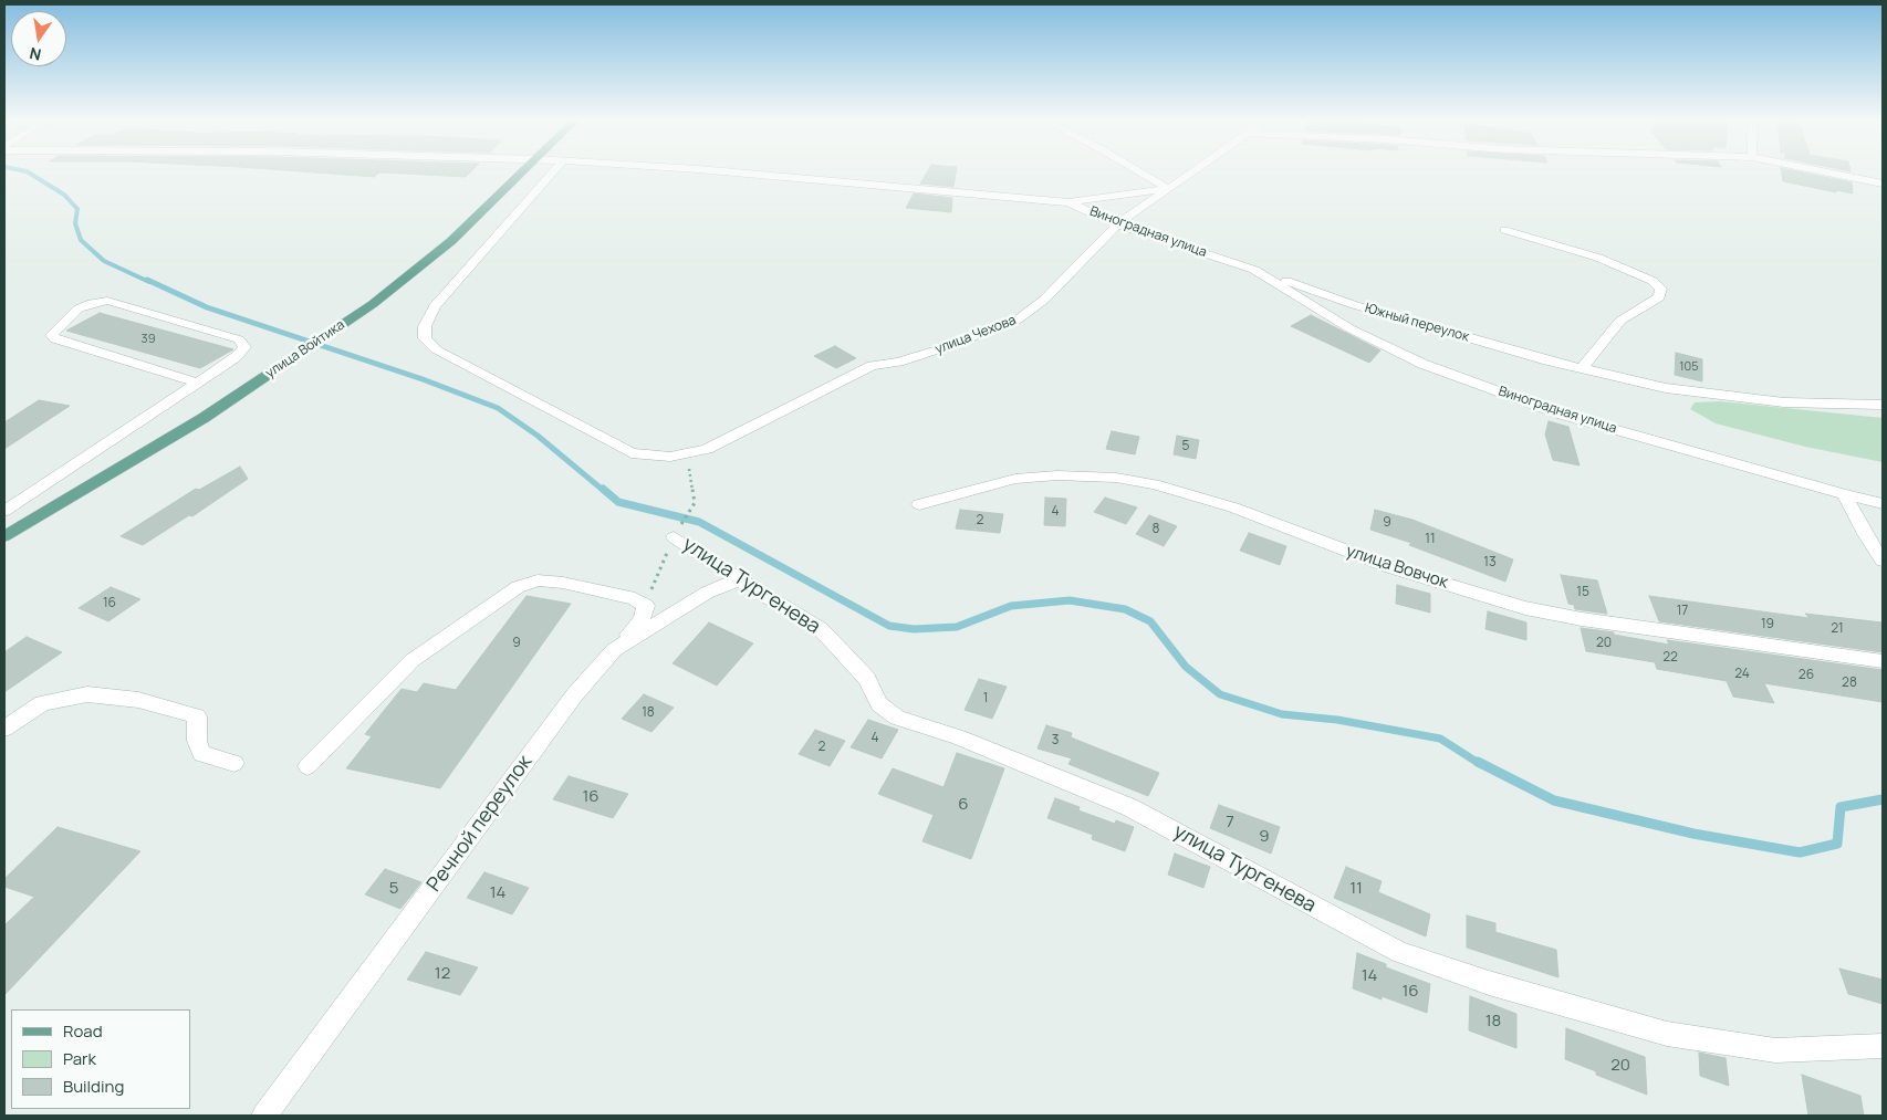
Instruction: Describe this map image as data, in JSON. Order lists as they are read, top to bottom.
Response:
{
  "streets": {
    "main road": ["улица Войтика"],
    "street": [
      "Виноградная улица",
      "Южный переулок",
      "улица Чехова",
      "улица Вовчок",
      "улица Тургенева",
      "Речной переулок"
    ]
  },
  "crossings": [
    ["Виноградная улица", "Южный переулок"],
    ["Виноградная улица", "улица Чехова"],
    ["улица Тургенева", "Речной переулок"]
  ],
  "house_numbers": [
    "39",
    "105",
    "5",
    "4",
    "2",
    "9",
    "8",
    "11",
    "13",
    "15",
    "16",
    "17",
    "19",
    "21",
    "9",
    "20",
    "22",
    "24",
    "26",
    "28",
    "1",
    "18",
    "4",
    "3",
    "2",
    "16",
    "6",
    "7",
    "9",
    "5",
    "11",
    "14",
    "12",
    "14",
    "16",
    "18",
    "20"
  ],
  "legend": ["Road", "Park", "Building"],
  "north": "bottom"
}
